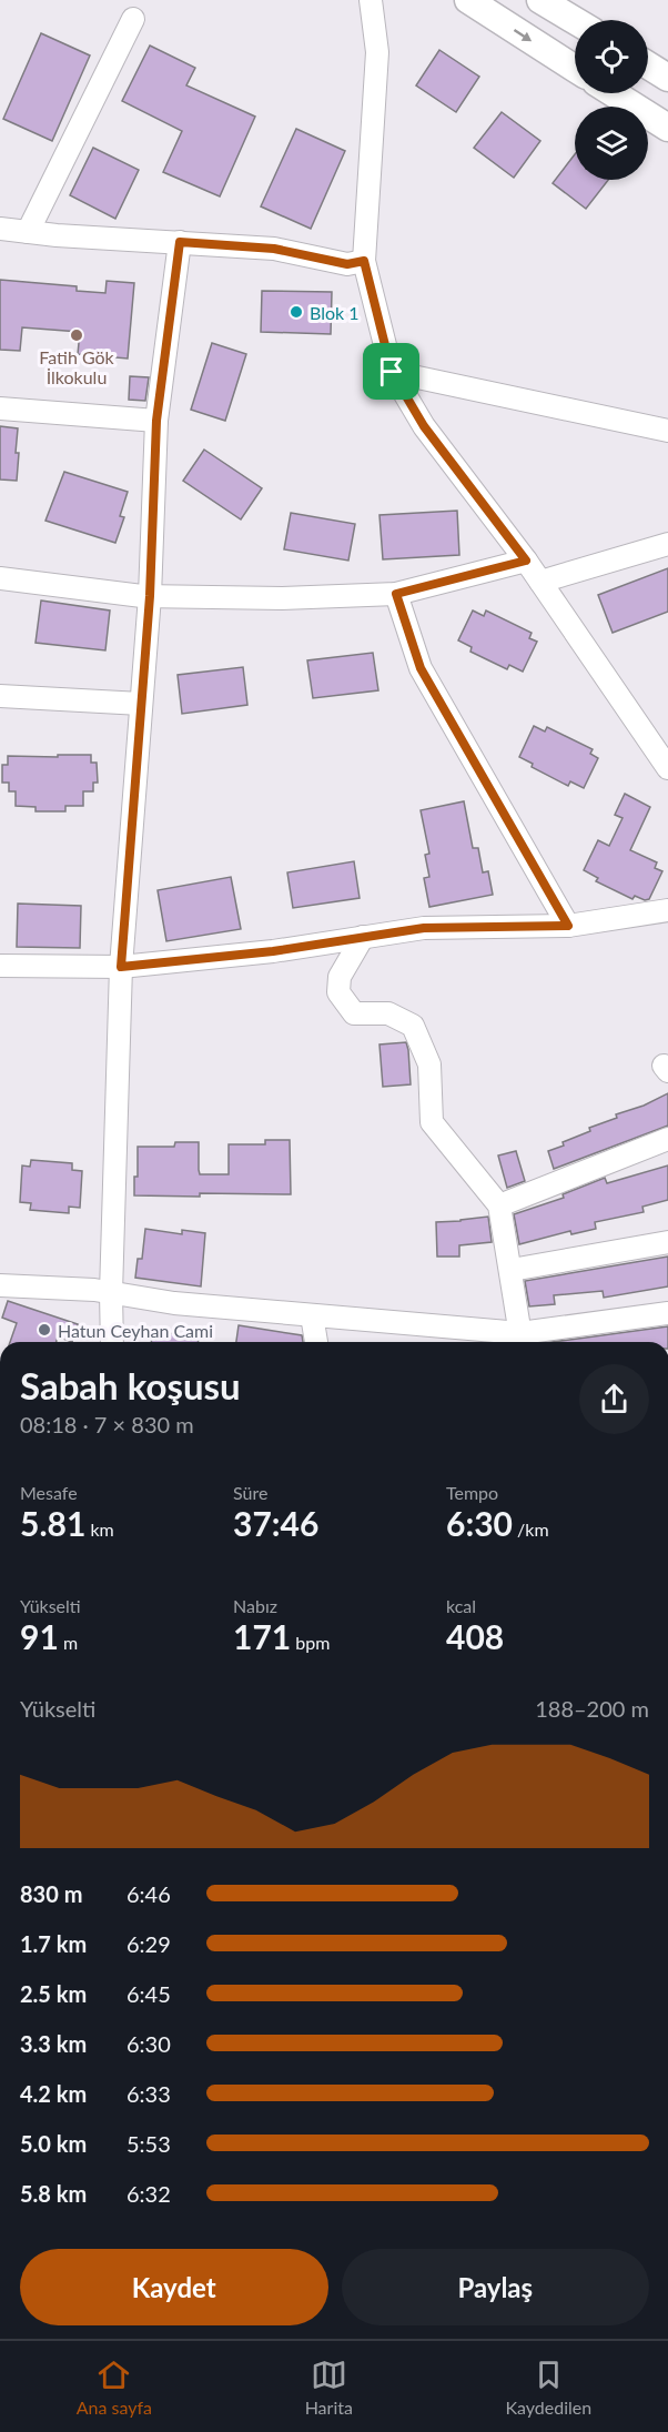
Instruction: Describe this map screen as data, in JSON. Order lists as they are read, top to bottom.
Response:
{
  "places": ["Blok 1", "Fatih Gök İlkokulu", "Hatun Ceyhan Cami"],
  "page": {
    "heading": ["Sabah koşusu", "08:18 · 7 × 830 m"],
    "stats": [
      ["Mesafe", "5.81 km"],
      ["Süre", "37:46"],
      ["Tempo", "6:30 /km"],
      ["Yükselti", "91 m"],
      ["Nabız", "171 bpm"],
      ["kcal", "408"]
    ],
    "chart": ["Yükselti", "188–200 m"],
    "list": [
      {
        "name": "830 m",
        "note": "6:46"
      },
      {
        "name": "1.7 km",
        "note": "6:29"
      },
      {
        "name": "2.5 km",
        "note": "6:45"
      },
      {
        "name": "3.3 km",
        "note": "6:30"
      },
      {
        "name": "4.2 km",
        "note": "6:33"
      },
      {
        "name": "5.0 km",
        "note": "5:53"
      },
      {
        "name": "5.8 km",
        "note": "6:32"
      }
    ],
    "buttons": ["Kaydet", "Paylaş"],
    "tabs": ["Ana sayfa", "Harita", "Kaydedilen"]
  }
}
